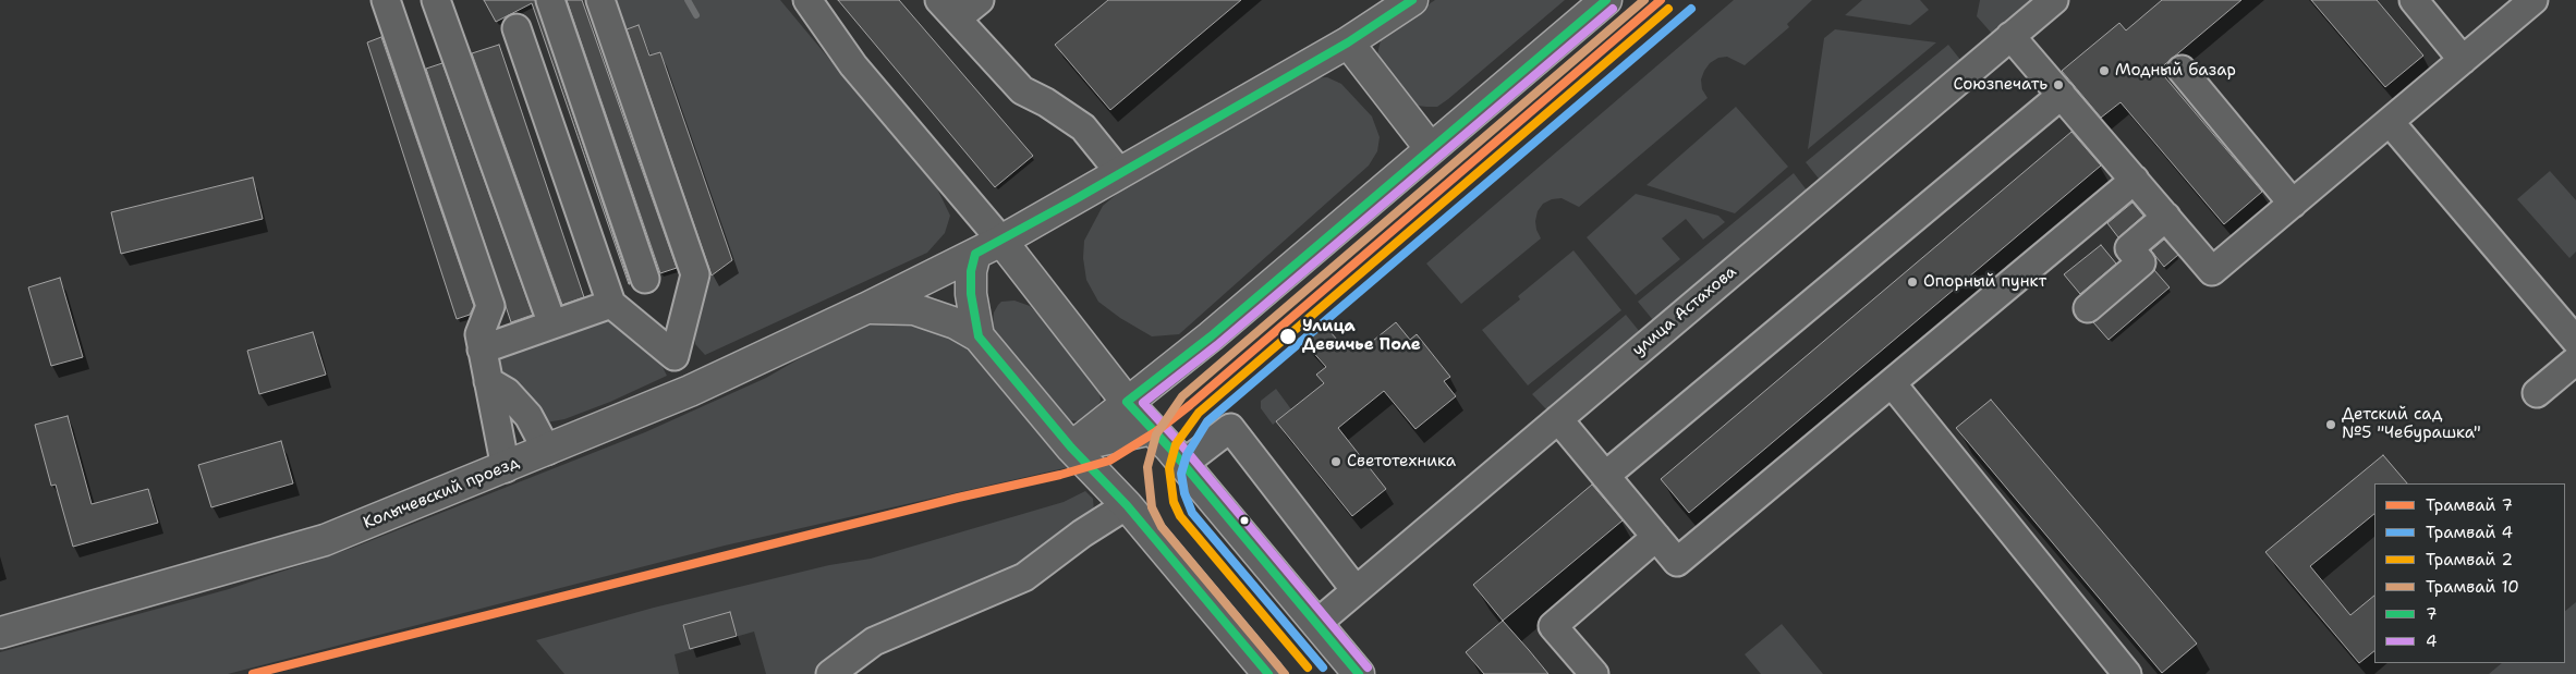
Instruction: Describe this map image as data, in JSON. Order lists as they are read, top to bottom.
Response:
{
  "streets": {
    "main road": ["Колычевский проезд"],
    "street": ["улица Астахова"]
  },
  "places": [
    "Модный базар",
    "Союзпечать",
    "Опорный пункт",
    "Улица Девичье Поле",
    "Детский сад №5 \"Чебурашка\"",
    "Светотехника"
  ],
  "lines": [
    "tram line 7",
    "tram line 10",
    "transit line 7",
    "tram line 4",
    "tram line 2",
    "transit line 4"
  ],
  "legend": [
    "Трамвай 7",
    "Трамвай 4",
    "Трамвай 2",
    "Трамвай 10",
    "7",
    "4"
  ]
}
